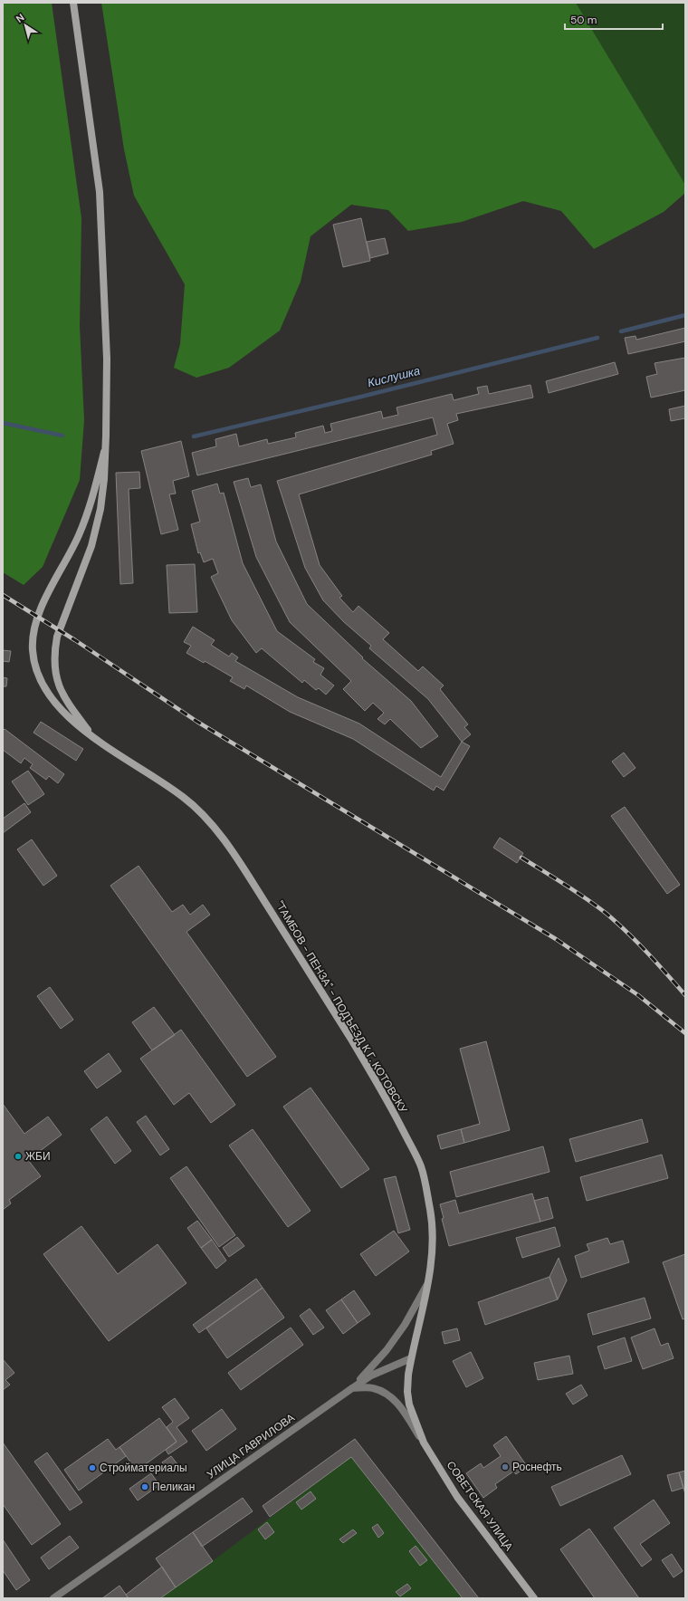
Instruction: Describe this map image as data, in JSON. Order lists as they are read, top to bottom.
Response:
{
  "streets": {
    "main road": ["\"ТАМБОВ - ПЕНЗА\" - ПОДЪЕЗД К Г. КОТОВСКУ", "СОВЕТСКАЯ УЛИЦА"],
    "street": ["УЛИЦА ГАВРИЛОВА"]
  },
  "crossings": [
    ["\"ТАМБОВ - ПЕНЗА\" - ПОДЪЕЗД К Г. КОТОВСКУ", "УЛИЦА ГАВРИЛОВА"],
    ["\"ТАМБОВ - ПЕНЗА\" - ПОДЪЕЗД К Г. КОТОВСКУ", "СОВЕТСКАЯ УЛИЦА"],
    ["УЛИЦА ГАВРИЛОВА", "СОВЕТСКАЯ УЛИЦА"]
  ],
  "water": ["Кислушка"],
  "places": [
    "ЖБИ",
    "Роснефть",
    "Стройматериалы",
    "Пеликан"
  ],
  "scale_bar": "50 m",
  "north": "top left"
}
